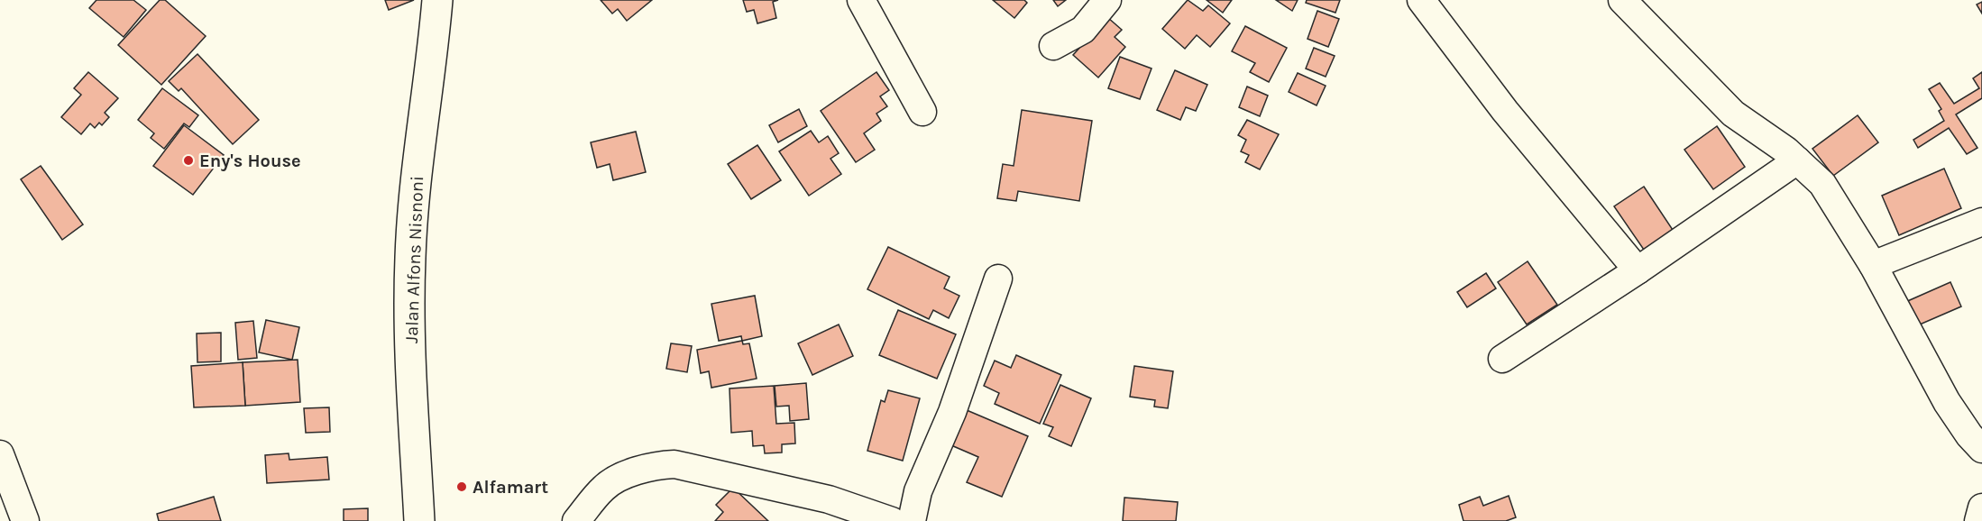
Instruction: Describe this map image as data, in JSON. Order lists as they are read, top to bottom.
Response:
{
  "streets": {
    "main road": ["Jalan Alfons Nisnoni"]
  },
  "places": ["Eny's House", "Alfamart"]
}
